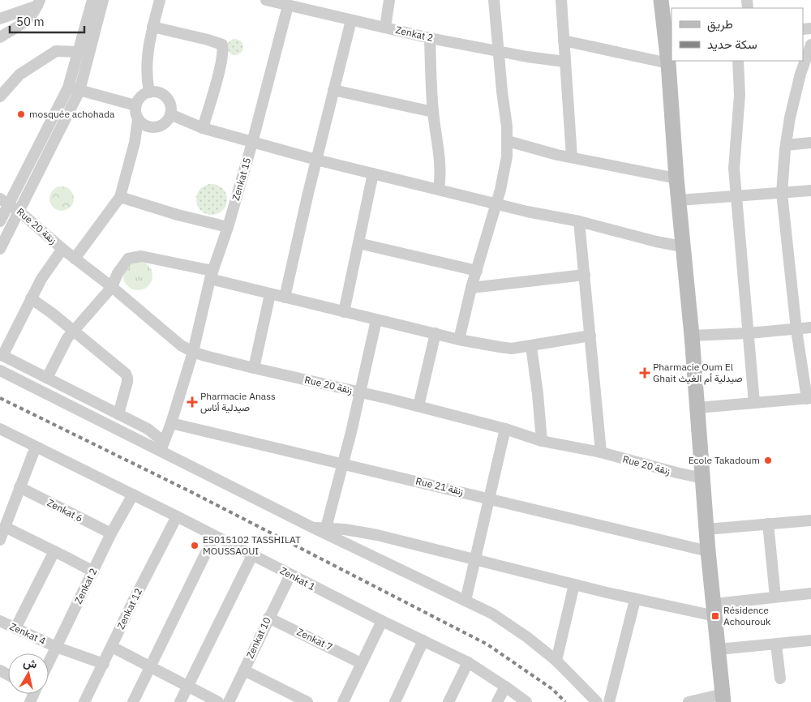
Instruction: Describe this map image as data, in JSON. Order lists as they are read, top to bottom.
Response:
{
  "streets": {
    "street": [
      "Zenkat 2",
      "Zenkat 15",
      "Rue 20 زنقة",
      "Rue 21 زنقة",
      "Zenkat 6",
      "Zenkat 1",
      "Zenkat 12",
      "Zenkat 4",
      "Zenkat 10",
      "Zenkat 7"
    ]
  },
  "crossings": [
    ["Zenkat 2", "Zenkat 15"],
    ["Zenkat 2", "Zenkat 6"],
    ["Zenkat 2", "Zenkat 1"],
    ["Zenkat 2", "Zenkat 4"],
    ["Zenkat 15", "Rue 20 زنقة"],
    ["Zenkat 15", "Rue 21 زنقة"],
    ["Zenkat 1", "Zenkat 12"],
    ["Zenkat 1", "Zenkat 10"],
    ["Zenkat 12", "Zenkat 4"],
    ["Zenkat 10", "Zenkat 7"]
  ],
  "places": {
    "other": ["mosquée achohada", "Ecole Takadoum", "ES015102 TASSHILAT MOUSSAOUI"],
    "health": ["Pharmacie Oum El Ghait صيدلية أم الغيث", "Pharmacie Anass صيدلية أناس"],
    "transit": ["Résidence Achourouk"]
  },
  "legend": ["طريق", "سكة حديد"],
  "scale_bar": "50 m",
  "north": "top"
}
